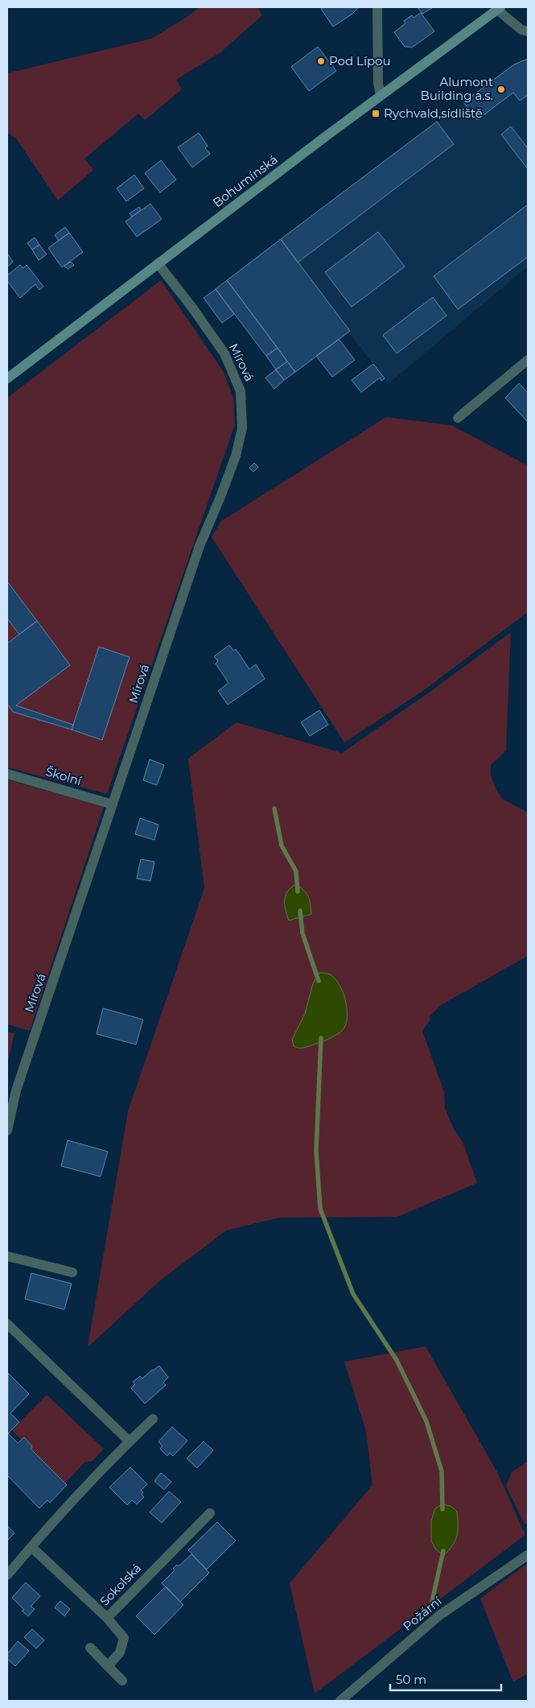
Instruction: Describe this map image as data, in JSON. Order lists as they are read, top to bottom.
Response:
{
  "streets": {
    "main road": ["Bohumínská"],
    "street": [
      "Mírová",
      "Školní",
      "Sokolská",
      "Požární"
    ]
  },
  "crossings": [
    ["Bohumínská", "Mírová"],
    ["Mírová", "Školní"]
  ],
  "places": {
    "other": ["Pod Lípou", "Alumont Building a.s."],
    "transit": ["Rychvald,sídliště"]
  },
  "scale_bar": "50 m"
}
